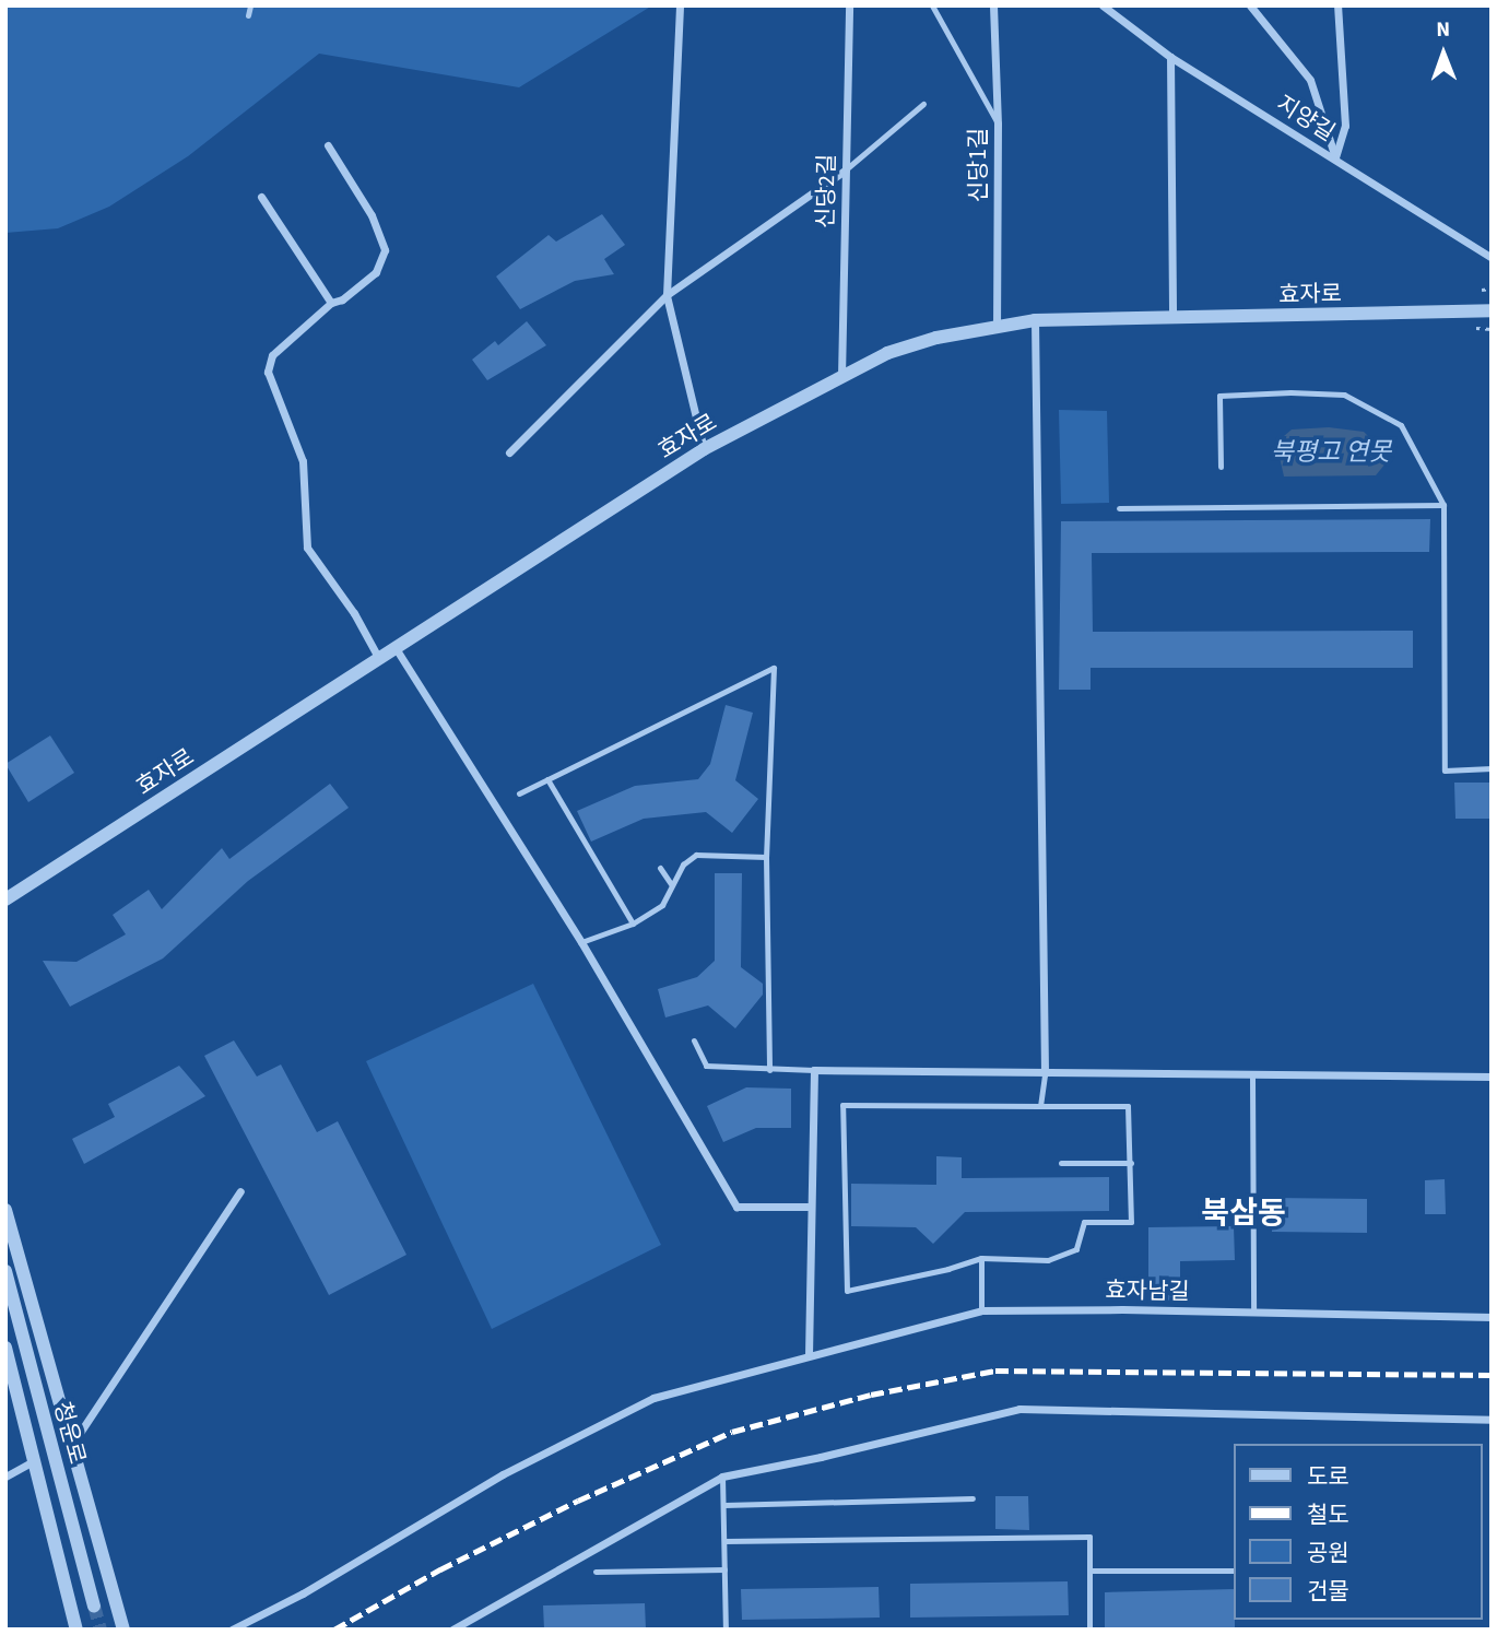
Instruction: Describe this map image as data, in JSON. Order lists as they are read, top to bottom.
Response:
{
  "streets": {
    "street": [
      "지양길",
      "신당1길",
      "신당2길",
      "효자로",
      "효자남길",
      "청운로"
    ]
  },
  "crossings": [
    ["신당1길", "효자로"],
    ["신당2길", "효자로"]
  ],
  "districts": ["북삼동"],
  "water": ["북평고 연못"],
  "legend": [
    "도로",
    "철도",
    "공원",
    "건물"
  ],
  "north": "top"
}
